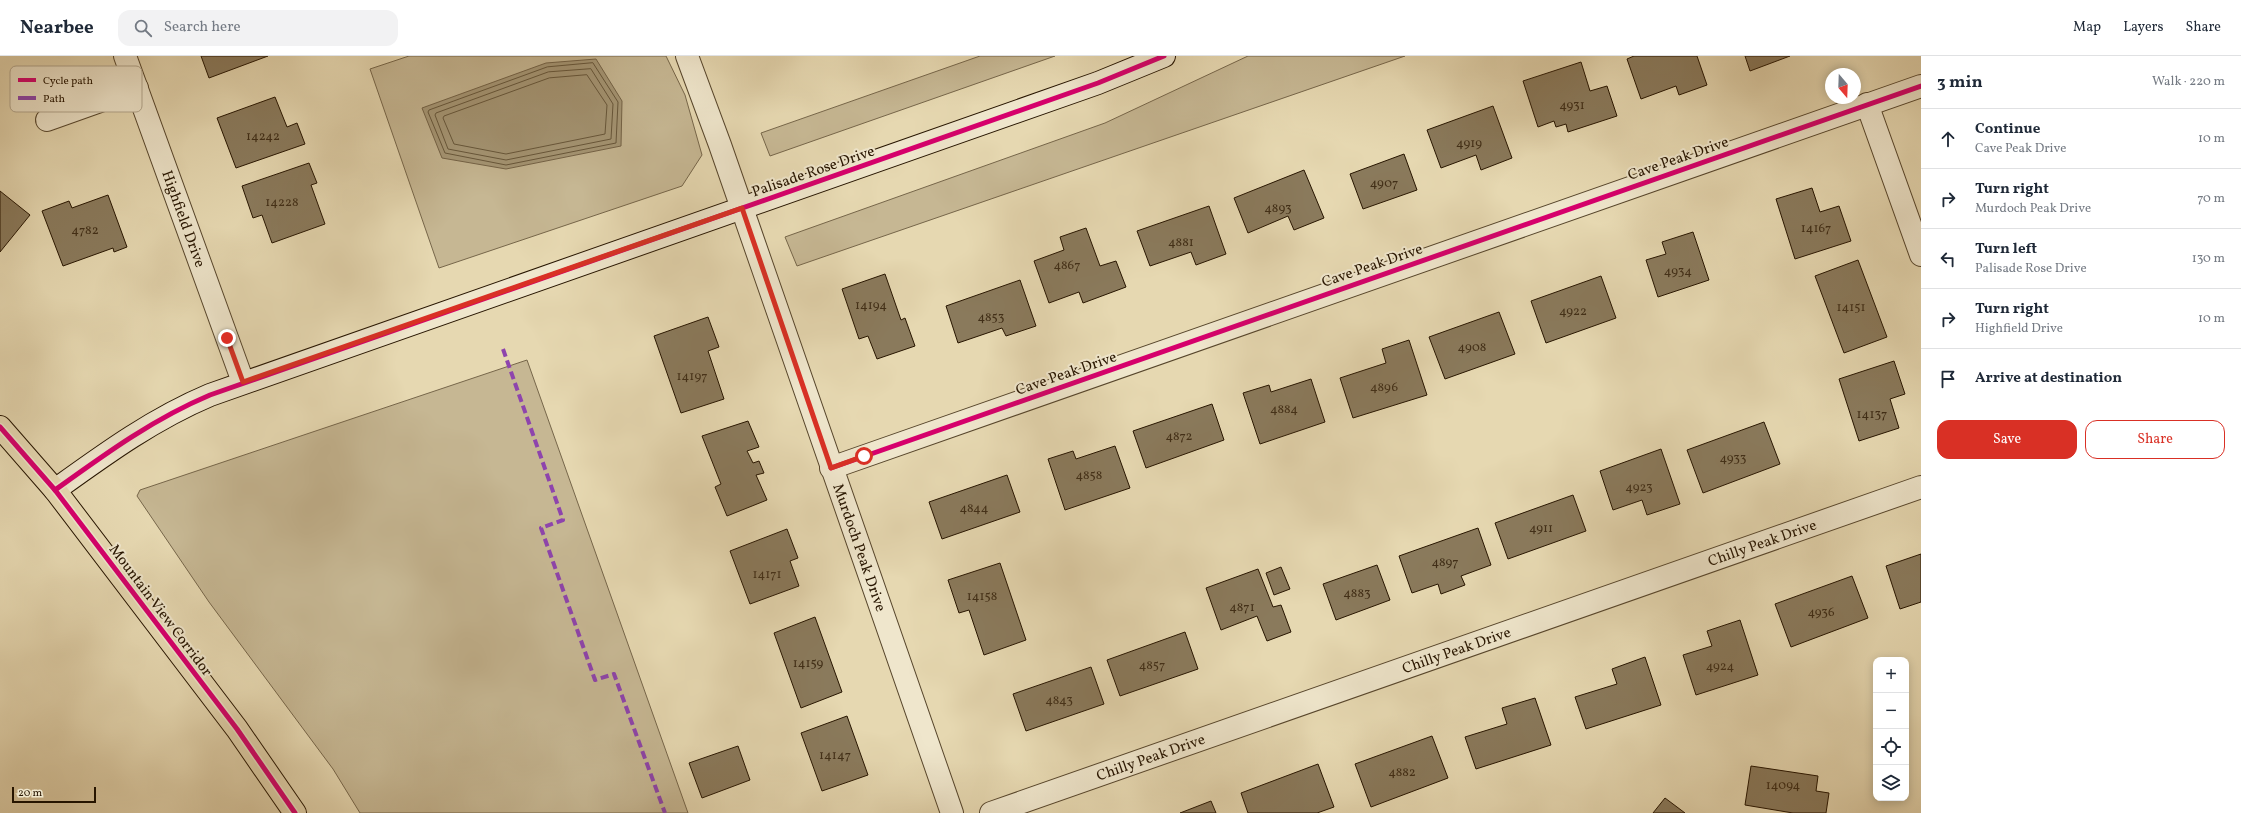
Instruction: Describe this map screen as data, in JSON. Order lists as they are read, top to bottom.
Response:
{
  "streets": {
    "highway": ["Mountain View Corridor"],
    "street": [
      "Cave Peak Drive",
      "Palisade Rose Drive",
      "Highfield Drive",
      "Chilly Peak Drive",
      "Murdoch Peak Drive"
    ]
  },
  "crossings": [
    ["Cave Peak Drive", "Murdoch Peak Drive"],
    ["Palisade Rose Drive", "Highfield Drive"],
    ["Palisade Rose Drive", "Murdoch Peak Drive"],
    ["Palisade Rose Drive", "Mountain View Corridor"]
  ],
  "house_numbers": [
    "4931",
    "14242",
    "4919",
    "4907",
    "14228",
    "4893",
    "14167",
    "4782",
    "4881",
    "4867",
    "4934",
    "14194",
    "14151",
    "4922",
    "4853",
    "4908",
    "14197",
    "4896",
    "4884",
    "14137",
    "4872",
    "4933",
    "4858",
    "4923",
    "4844",
    "4911",
    "4897",
    "14171",
    "4883",
    "14158",
    "4871",
    "4936",
    "14159",
    "4857",
    "4924",
    "4843",
    "14147",
    "4882",
    "14094"
  ],
  "legend": ["Cycle path", "Path"],
  "scale_bar": "20 m",
  "north": "bottom",
  "page": {
    "header": "Nearbee",
    "search": "Search here",
    "nav": ["Map", "Layers", "Share"],
    "heading": ["3 min", "Walk · 220 m"],
    "list": [
      ["Continue", "Cave Peak Drive", "10 m"],
      ["Turn right", "Murdoch Peak Drive", "70 m"],
      ["Turn left", "Palisade Rose Drive", "130 m"],
      ["Turn right", "Highfield Drive", "10 m"],
      "Arrive at destination"
    ],
    "buttons": ["Save", "Share"],
    "map_buttons": ["+", "−"],
    "scale": "20 m"
  }
}
